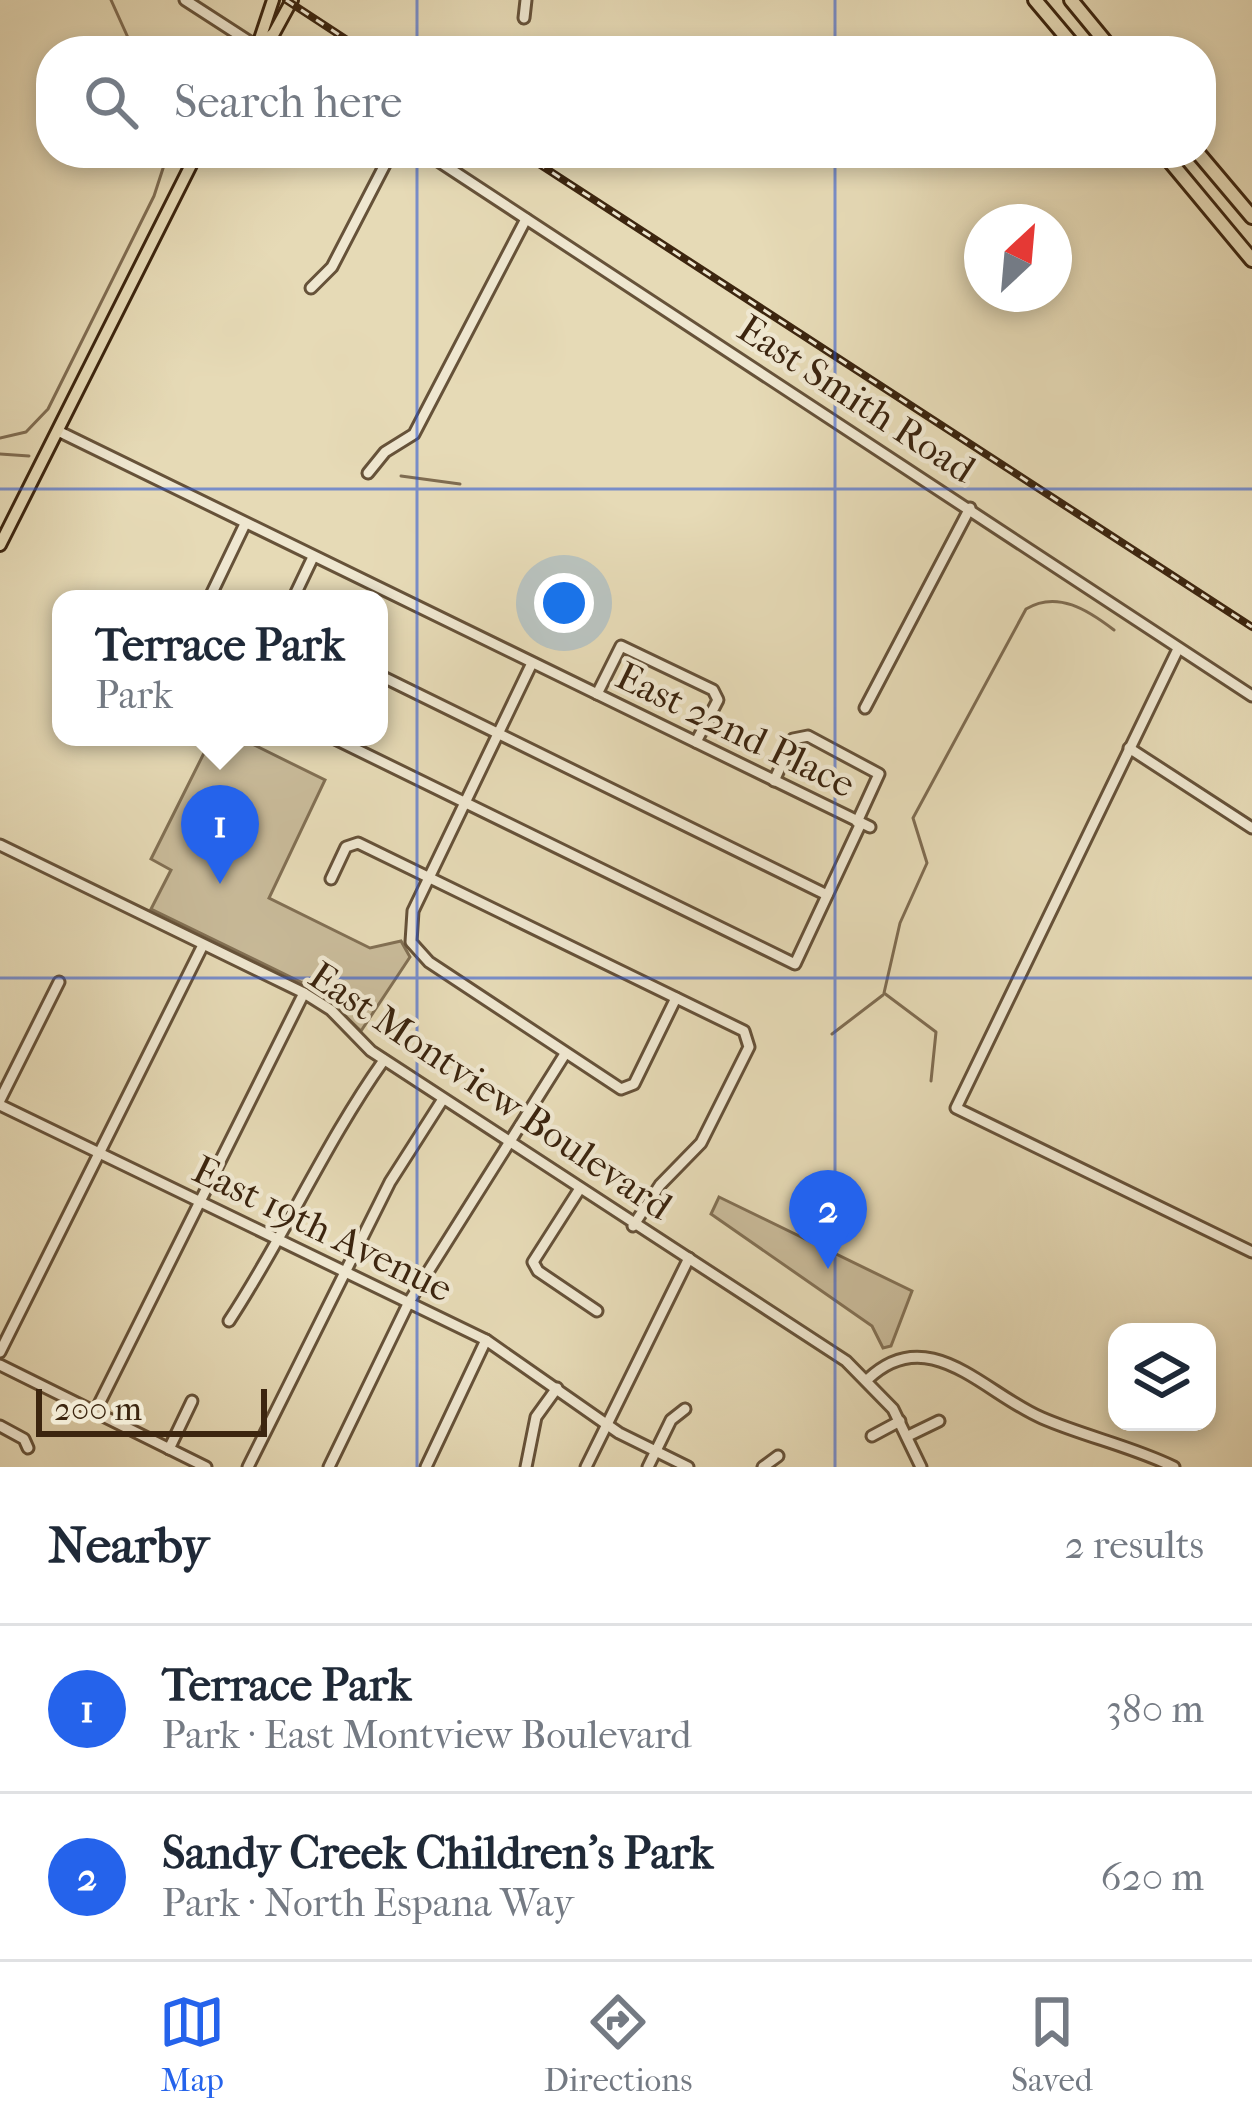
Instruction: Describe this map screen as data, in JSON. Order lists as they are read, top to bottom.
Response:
{
  "streets": {
    "street": [
      "East Smith Road",
      "East 22nd Place",
      "East Montview Boulevard",
      "East 19th Avenue"
    ]
  },
  "scale_bar": "200 m",
  "north": "top right",
  "page": {
    "search": "Search here",
    "popup": ["Terrace Park", "Park"],
    "pins": ["1", "2"],
    "scale": "200 m",
    "heading": ["Nearby", "2 results"],
    "list": [
      {
        "mark": "1",
        "name": "Terrace Park",
        "note": "Park · East Montview Boulevard",
        "value": "380 m"
      },
      {
        "mark": "2",
        "name": "Sandy Creek Children's Park",
        "note": "Park · North Espana Way",
        "value": "620 m"
      }
    ],
    "nav": ["Map", "Directions", "Saved"]
  }
}
